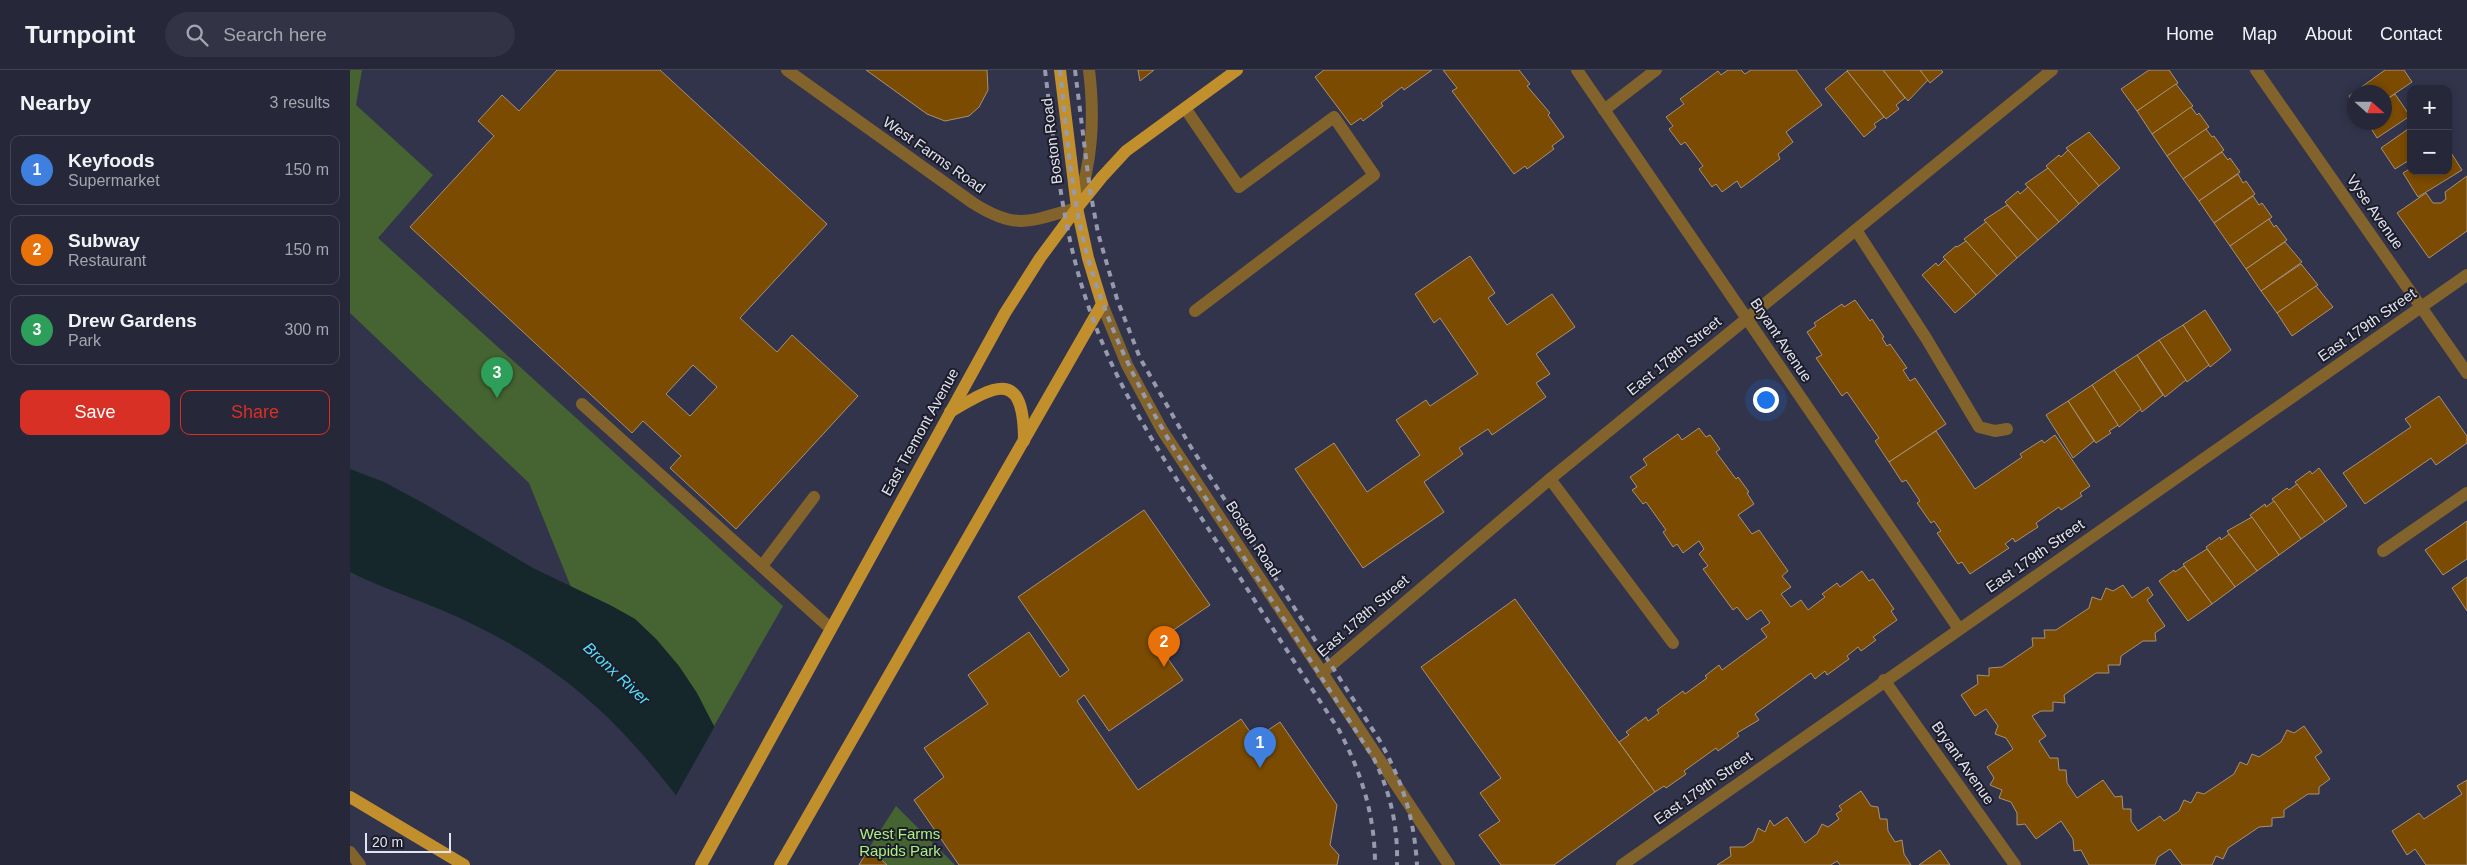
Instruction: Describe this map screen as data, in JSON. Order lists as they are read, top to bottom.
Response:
{
  "streets": {
    "main road": ["Boston Road", "East Tremont Avenue"],
    "street": [
      "West Farms Road",
      "Vyse Avenue",
      "East 179th Street",
      "Bryant Avenue",
      "East 178th Street"
    ]
  },
  "crossings": [
    ["Boston Road", "West Farms Road"],
    ["Boston Road", "East 178th Street"],
    ["Boston Road", "East Tremont Avenue"],
    ["West Farms Road", "East Tremont Avenue"],
    ["Vyse Avenue", "East 179th Street"],
    ["East 179th Street", "Bryant Avenue"],
    ["Bryant Avenue", "East 178th Street"]
  ],
  "water": ["Bronx River"],
  "parks": ["West Farms Rapids Park"],
  "scale_bar": "20 m",
  "north": "right",
  "page": {
    "header": "Turnpoint",
    "search": "Search here",
    "nav": [
      "Home",
      "Map",
      "About",
      "Contact"
    ],
    "heading": ["Nearby", "3 results"],
    "map_buttons": ["+", "−"],
    "list": [
      {
        "mark": "1",
        "name": "Keyfoods",
        "note": "Supermarket",
        "value": "150 m"
      },
      {
        "mark": "2",
        "name": "Subway",
        "note": "Restaurant",
        "value": "150 m"
      },
      {
        "mark": "3",
        "name": "Drew Gardens",
        "note": "Park",
        "value": "300 m"
      }
    ],
    "pins": ["3", "2", "1"],
    "buttons": ["Save", "Share"],
    "scale": "20 m"
  }
}
